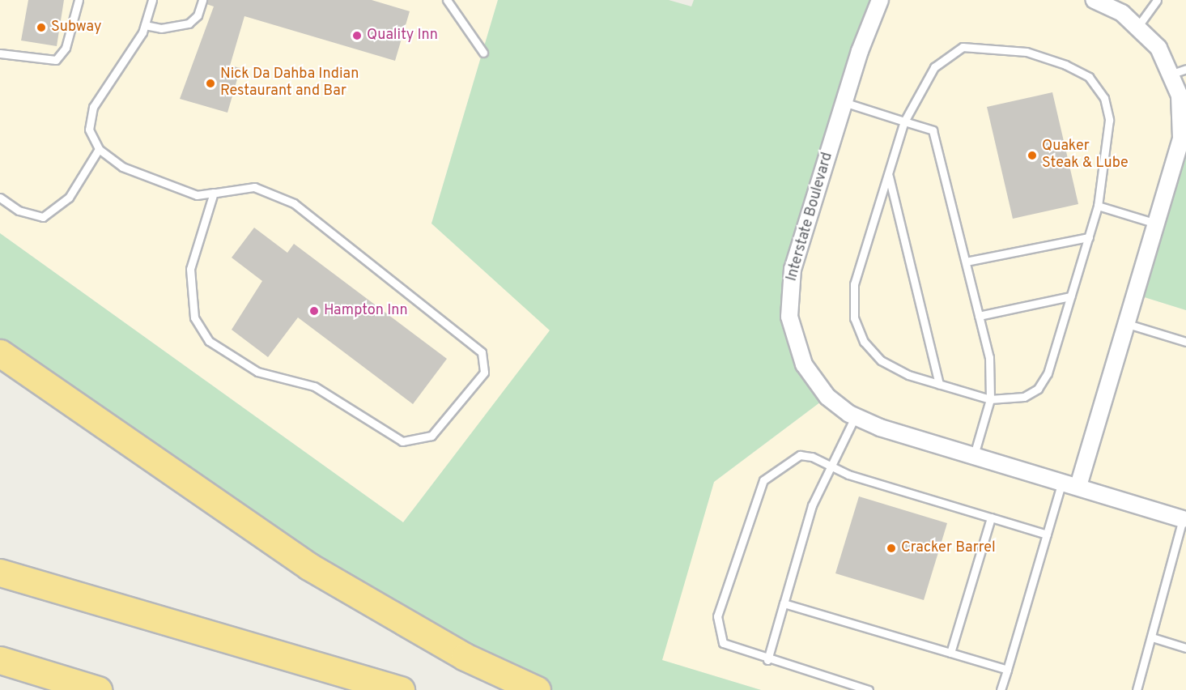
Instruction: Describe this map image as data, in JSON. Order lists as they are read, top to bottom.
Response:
{
  "streets": {
    "street": ["Interstate Boulevard"]
  },
  "places": [
    "Subway",
    "Quality Inn",
    "Nick Da Dahba Indian Restaurant and Bar",
    "Quaker Steak & Lube",
    "Hampton Inn",
    "Cracker Barrel"
  ]
}
